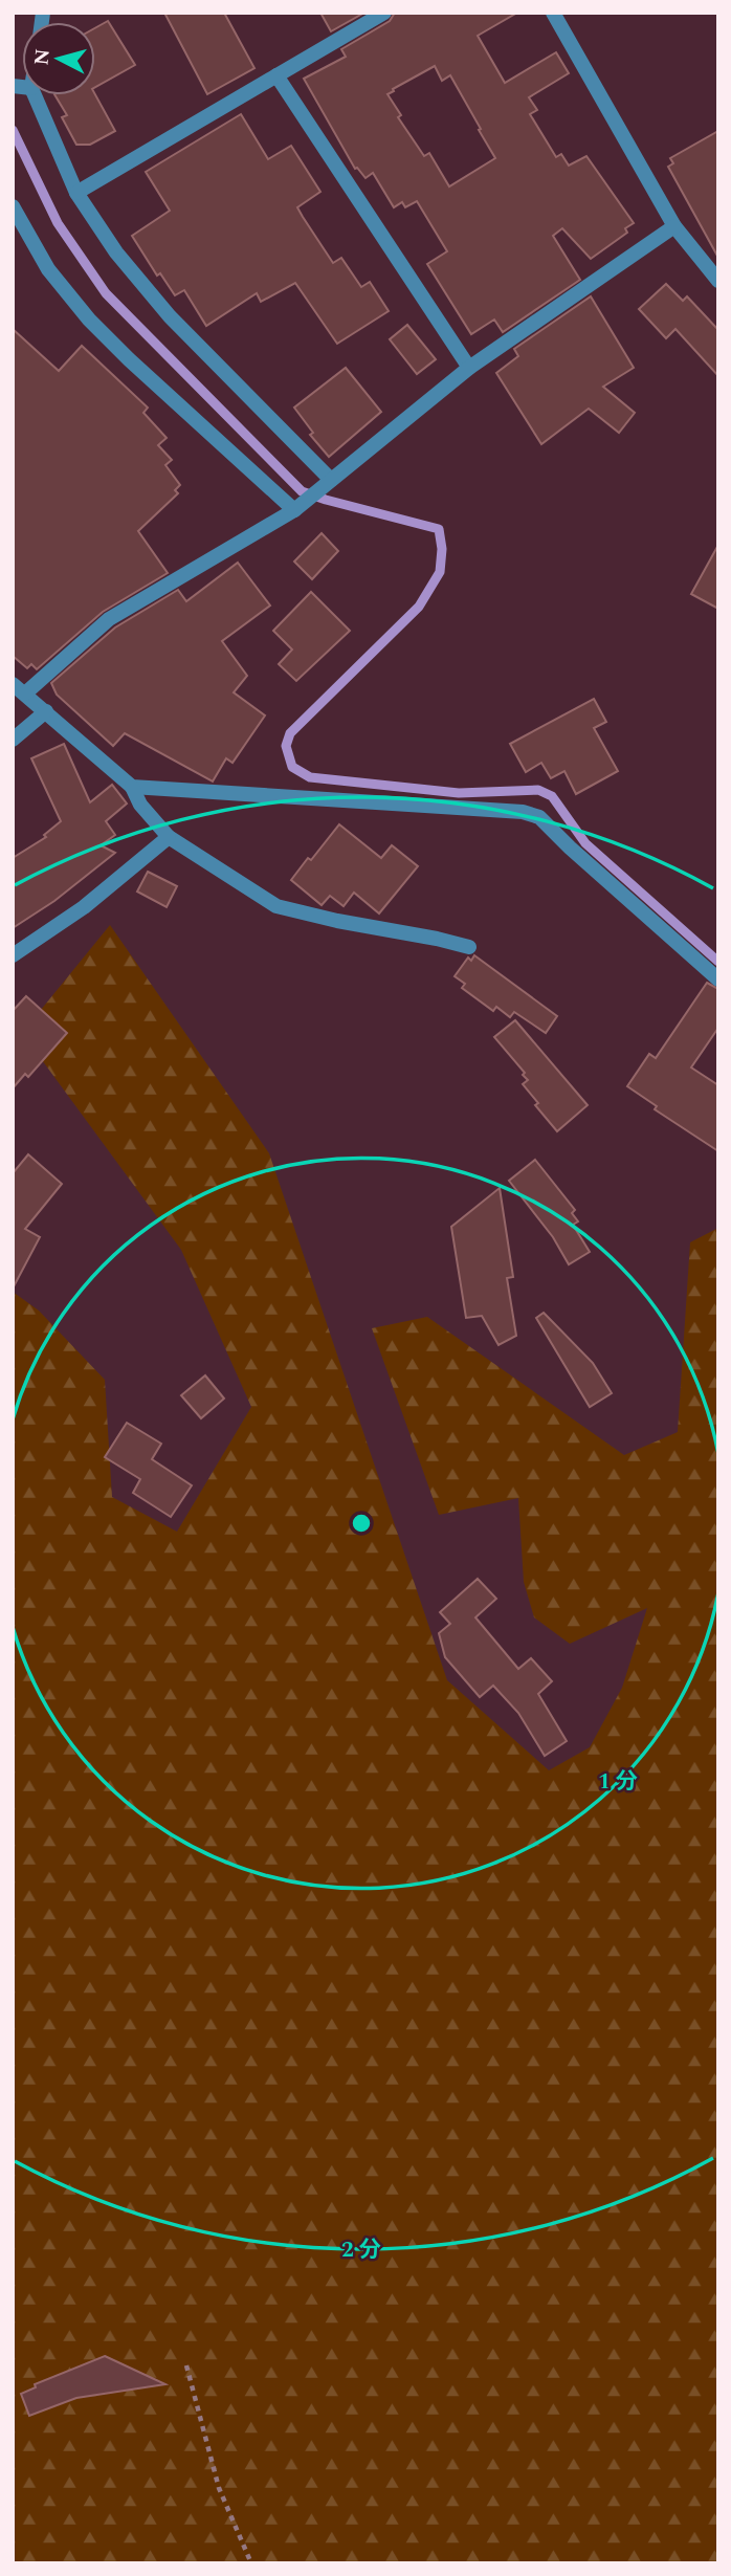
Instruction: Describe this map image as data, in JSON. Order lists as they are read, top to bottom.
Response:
{
  "north": "left",
  "rings": ["1 分", "2 分"]
}
